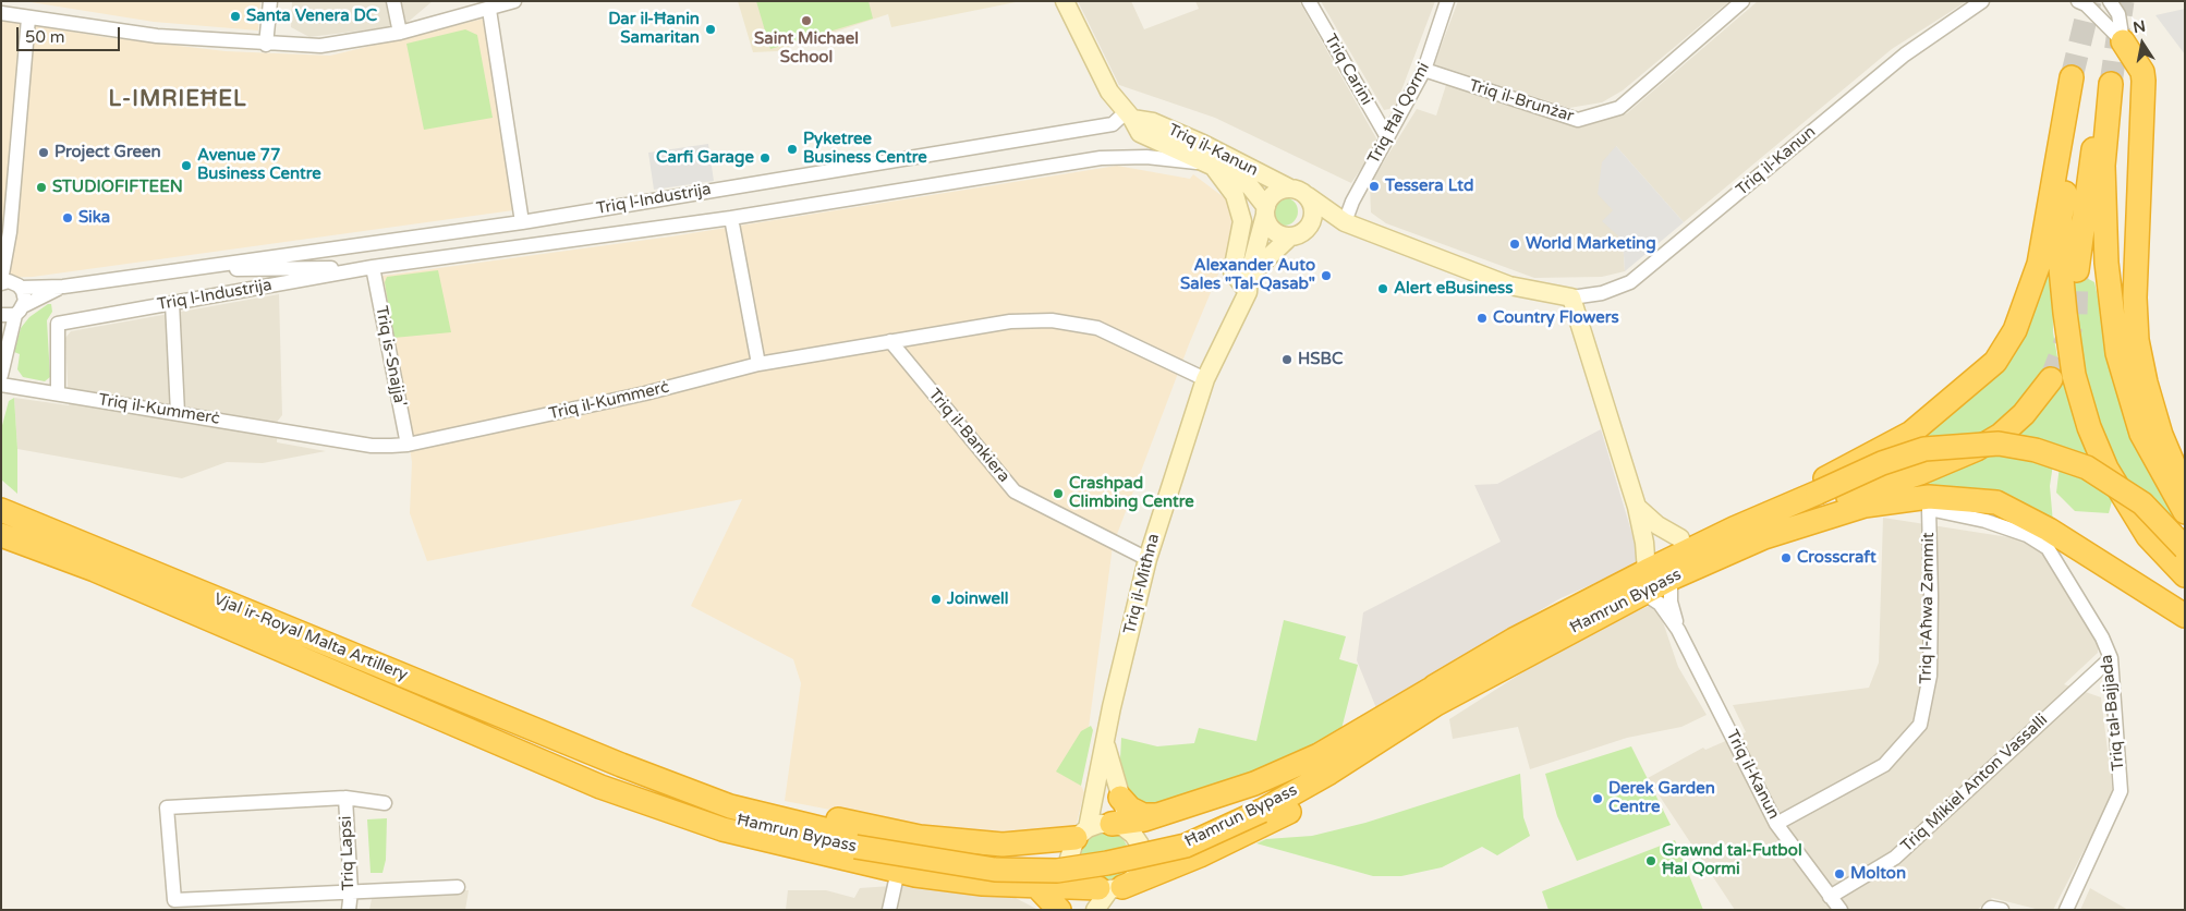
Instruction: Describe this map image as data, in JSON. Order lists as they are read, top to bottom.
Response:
{
  "streets": {
    "highway": ["Ħamrun Bypass", "Vjal ir-Royal Malta Artillery"],
    "main road": ["Triq il-Kanun", "Triq il-Mitħna"],
    "street": [
      "Triq Carini",
      "Triq il-Brunżar",
      "Triq Ħal Qormi",
      "Triq l-Industrija",
      "Triq is-Snajja'",
      "Triq il-Kummerċ",
      "Triq il-Bankiera",
      "Triq l-Aħwa Zammit",
      "Triq tal-Bajjada",
      "Triq Mikiel Anton Vassalli",
      "Triq Lapsi"
    ]
  },
  "crossings": [
    ["Triq Carini", "Triq Ħal Qormi"],
    ["Triq il-Brunżar", "Triq Ħal Qormi"],
    ["Triq Ħal Qormi", "Triq il-Kanun"],
    ["Triq il-Kanun", "Triq l-Industrija"],
    ["Triq il-Kanun", "Triq il-Mitħna"],
    ["Triq il-Kanun", "Ħamrun Bypass"],
    ["Triq il-Kanun", "Triq l-Aħwa Zammit"],
    ["Triq il-Kanun", "Triq Mikiel Anton Vassalli"],
    ["Triq l-Industrija", "Triq is-Snajja'"],
    ["Triq l-Industrija", "Triq il-Kummerċ"],
    ["Triq is-Snajja'", "Triq il-Kummerċ"],
    ["Triq il-Kummerċ", "Triq il-Bankiera"],
    ["Triq il-Kummerċ", "Triq il-Mitħna"],
    ["Triq il-Bankiera", "Triq il-Mitħna"],
    ["Ħamrun Bypass", "Vjal ir-Royal Malta Artillery"],
    ["Triq l-Aħwa Zammit", "Triq tal-Bajjada"],
    ["Triq tal-Bajjada", "Triq Mikiel Anton Vassalli"]
  ],
  "districts": ["L-IMRIEĦEL"],
  "places": [
    "Santa Venera DC",
    "Saint Michael School",
    "Dar il-Ħanin Samaritan",
    "Pyketree Business Centre",
    "Project Green",
    "Carfi Garage",
    "Avenue 77 Business Centre",
    "Tessera Ltd",
    "STUDIOFIFTEEN",
    "Sika",
    "World Marketing",
    "Alexander Auto Sales \"Tal-Qasab\"",
    "Alert eBusiness",
    "Country Flowers",
    "HSBC",
    "Crashpad Climbing Centre",
    "Crosscraft",
    "Joinwell",
    "Derek Garden Centre",
    "Grawnd tal-Futbol Ħal Qormi",
    "Molton"
  ],
  "scale_bar": "50 m",
  "north": "top"
}
